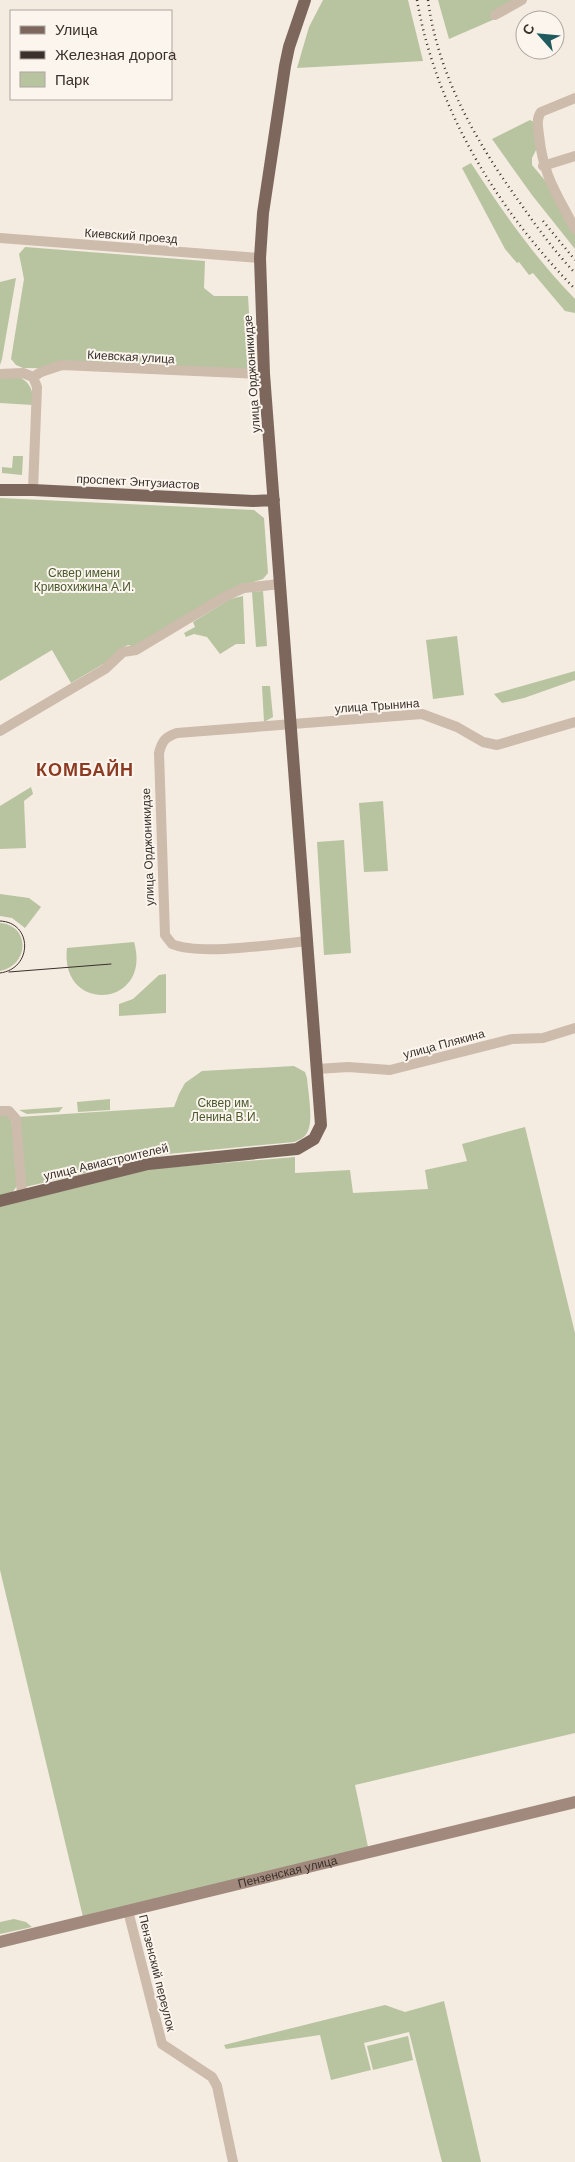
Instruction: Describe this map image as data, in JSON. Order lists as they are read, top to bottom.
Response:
{
  "streets": {
    "main road": ["улица Орджоникидзе", "проспект Энтузиастов", "улица Авиастроителей"],
    "street": [
      "Киевский проезд",
      "Киевская улица",
      "улица Трынина",
      "улица Плякина",
      "Пензенская улица",
      "Пензенский переулок"
    ]
  },
  "crossings": [
    ["Киевский проезд", "улица Орджоникидзе"],
    ["Киевская улица", "улица Орджоникидзе"],
    ["улица Орджоникидзе", "проспект Энтузиастов"],
    ["улица Орджоникидзе", "улица Трынина"],
    ["улица Орджоникидзе", "улица Плякина"],
    ["улица Орджоникидзе", "улица Авиастроителей"],
    ["Пензенская улица", "Пензенский переулок"]
  ],
  "districts": ["КОМБАЙН"],
  "parks": ["Сквер имени Кривохижина А.И.", "Сквер им. Ленина В.И."],
  "legend": ["Улица", "Железная дорога", "Парк"],
  "north": "top left"
}
